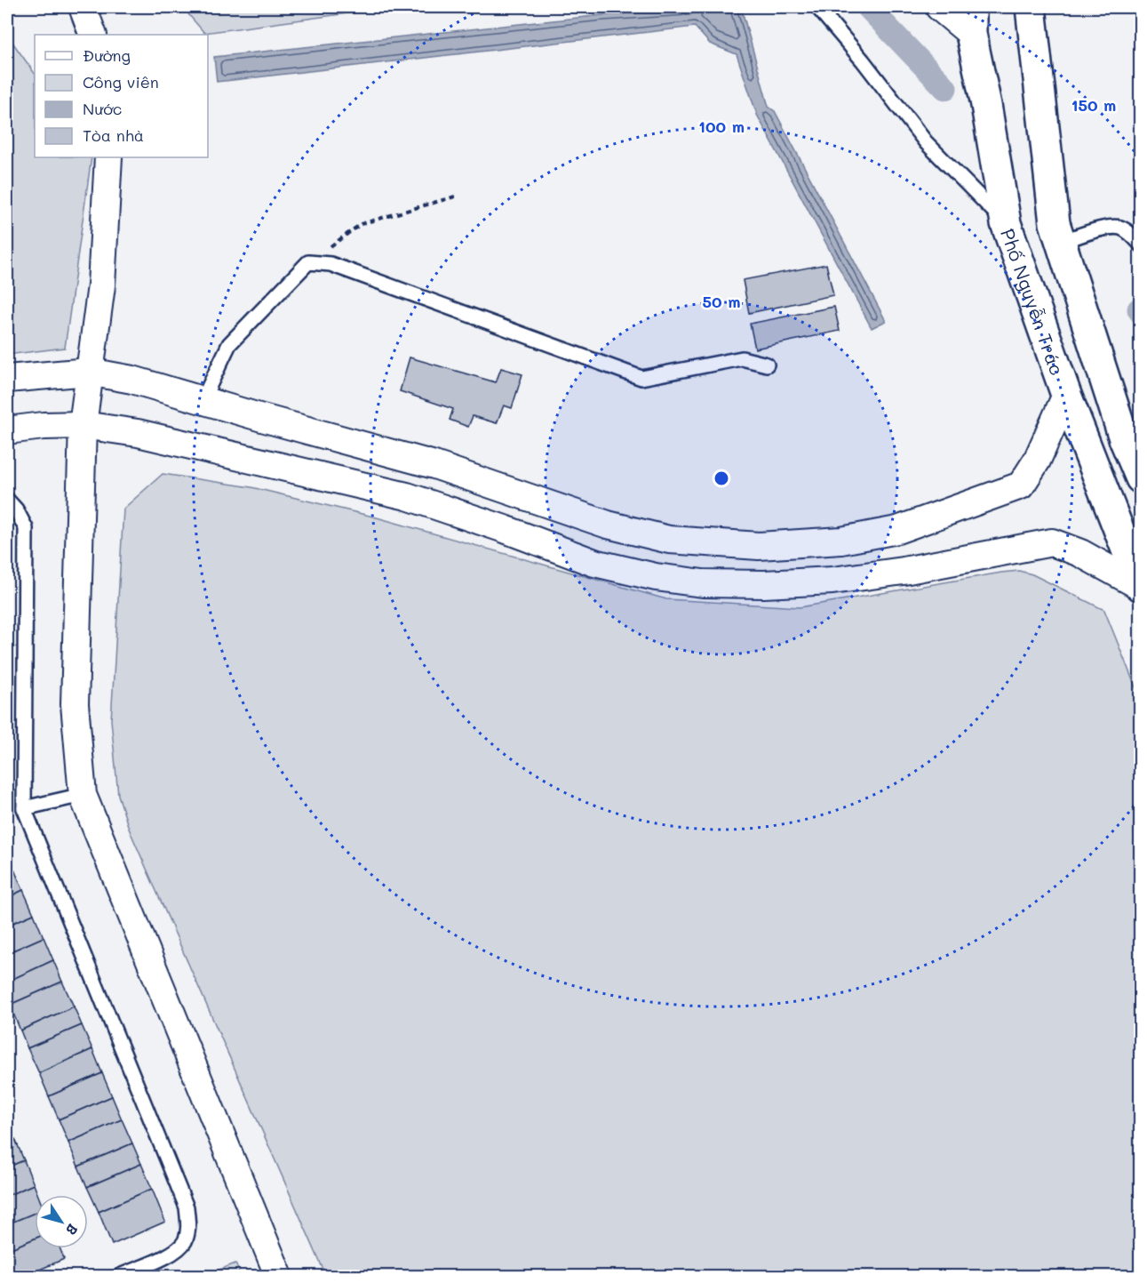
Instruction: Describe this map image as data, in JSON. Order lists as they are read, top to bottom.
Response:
{
  "streets": {
    "main road": ["Phố Nguyễn Trác"]
  },
  "legend": [
    "Đường",
    "Công viên",
    "Nước",
    "Tòa nhà"
  ],
  "north": "bottom right",
  "rings": ["150 m", "100 m", "50 m"]
}
